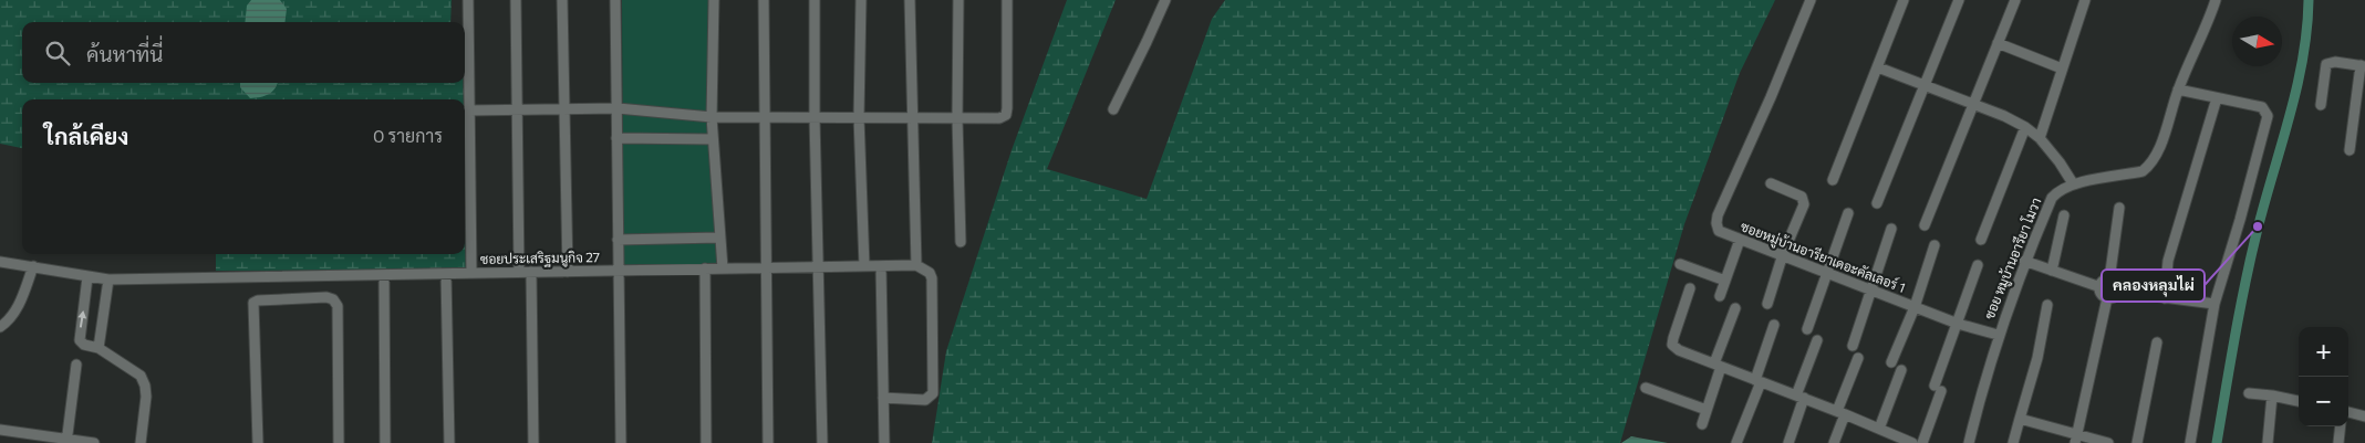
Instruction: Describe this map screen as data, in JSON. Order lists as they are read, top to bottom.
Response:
{
  "streets": {
    "street": ["ซอยหมู่บ้านอารียาเดอะคัลเลอร์ 1", "ซอยประเสริฐมนูกิจ 27", "ซอย หมูบ้านอารียา โมวา"]
  },
  "crossings": [
    ["ซอยหมู่บ้านอารียาเดอะคัลเลอร์ 1", "ซอย หมูบ้านอารียา โมวา"]
  ],
  "places": ["คลองหลุมไผ่"],
  "north": "right",
  "page": {
    "search": "ค้นหาที่นี่",
    "heading": ["ใกล้เคียง", "0 รายการ"],
    "map_buttons": ["+", "−"]
  }
}
